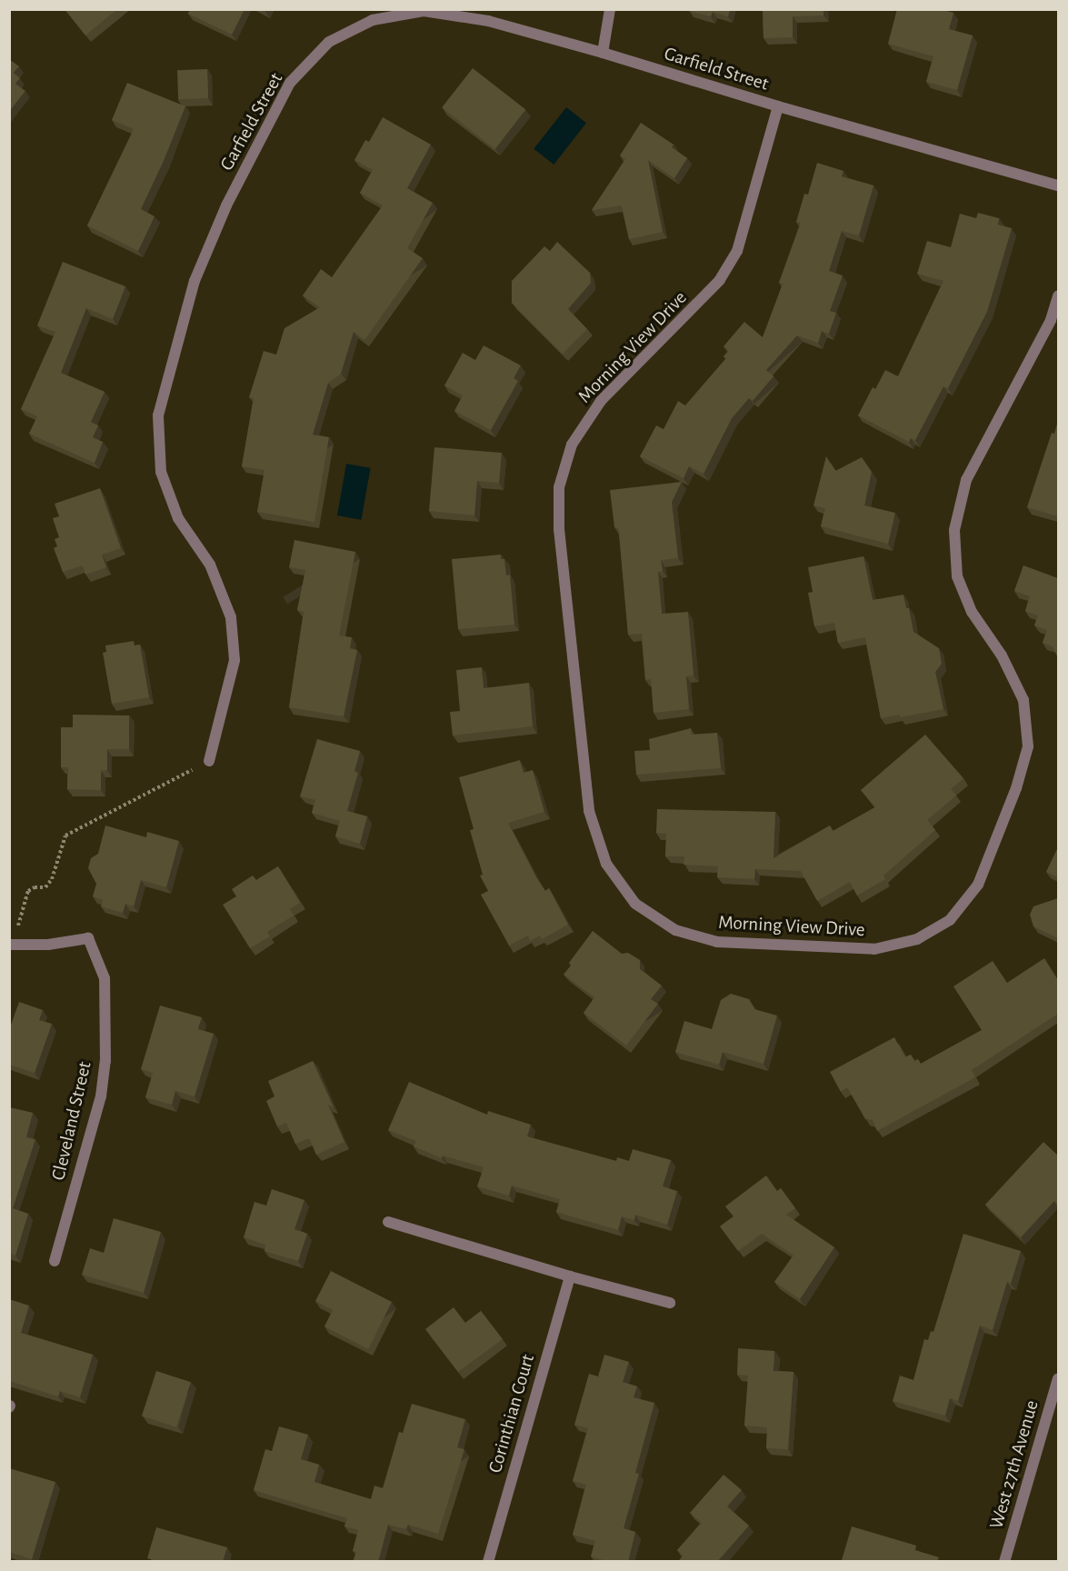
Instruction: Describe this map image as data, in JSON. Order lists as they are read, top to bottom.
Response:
{
  "streets": {
    "street": [
      "Garfield Street",
      "Morning View Drive",
      "Cleveland Street",
      "Corinthian Court",
      "West 27th Avenue"
    ]
  },
  "crossings": [
    ["Garfield Street", "Morning View Drive"]
  ]
}
